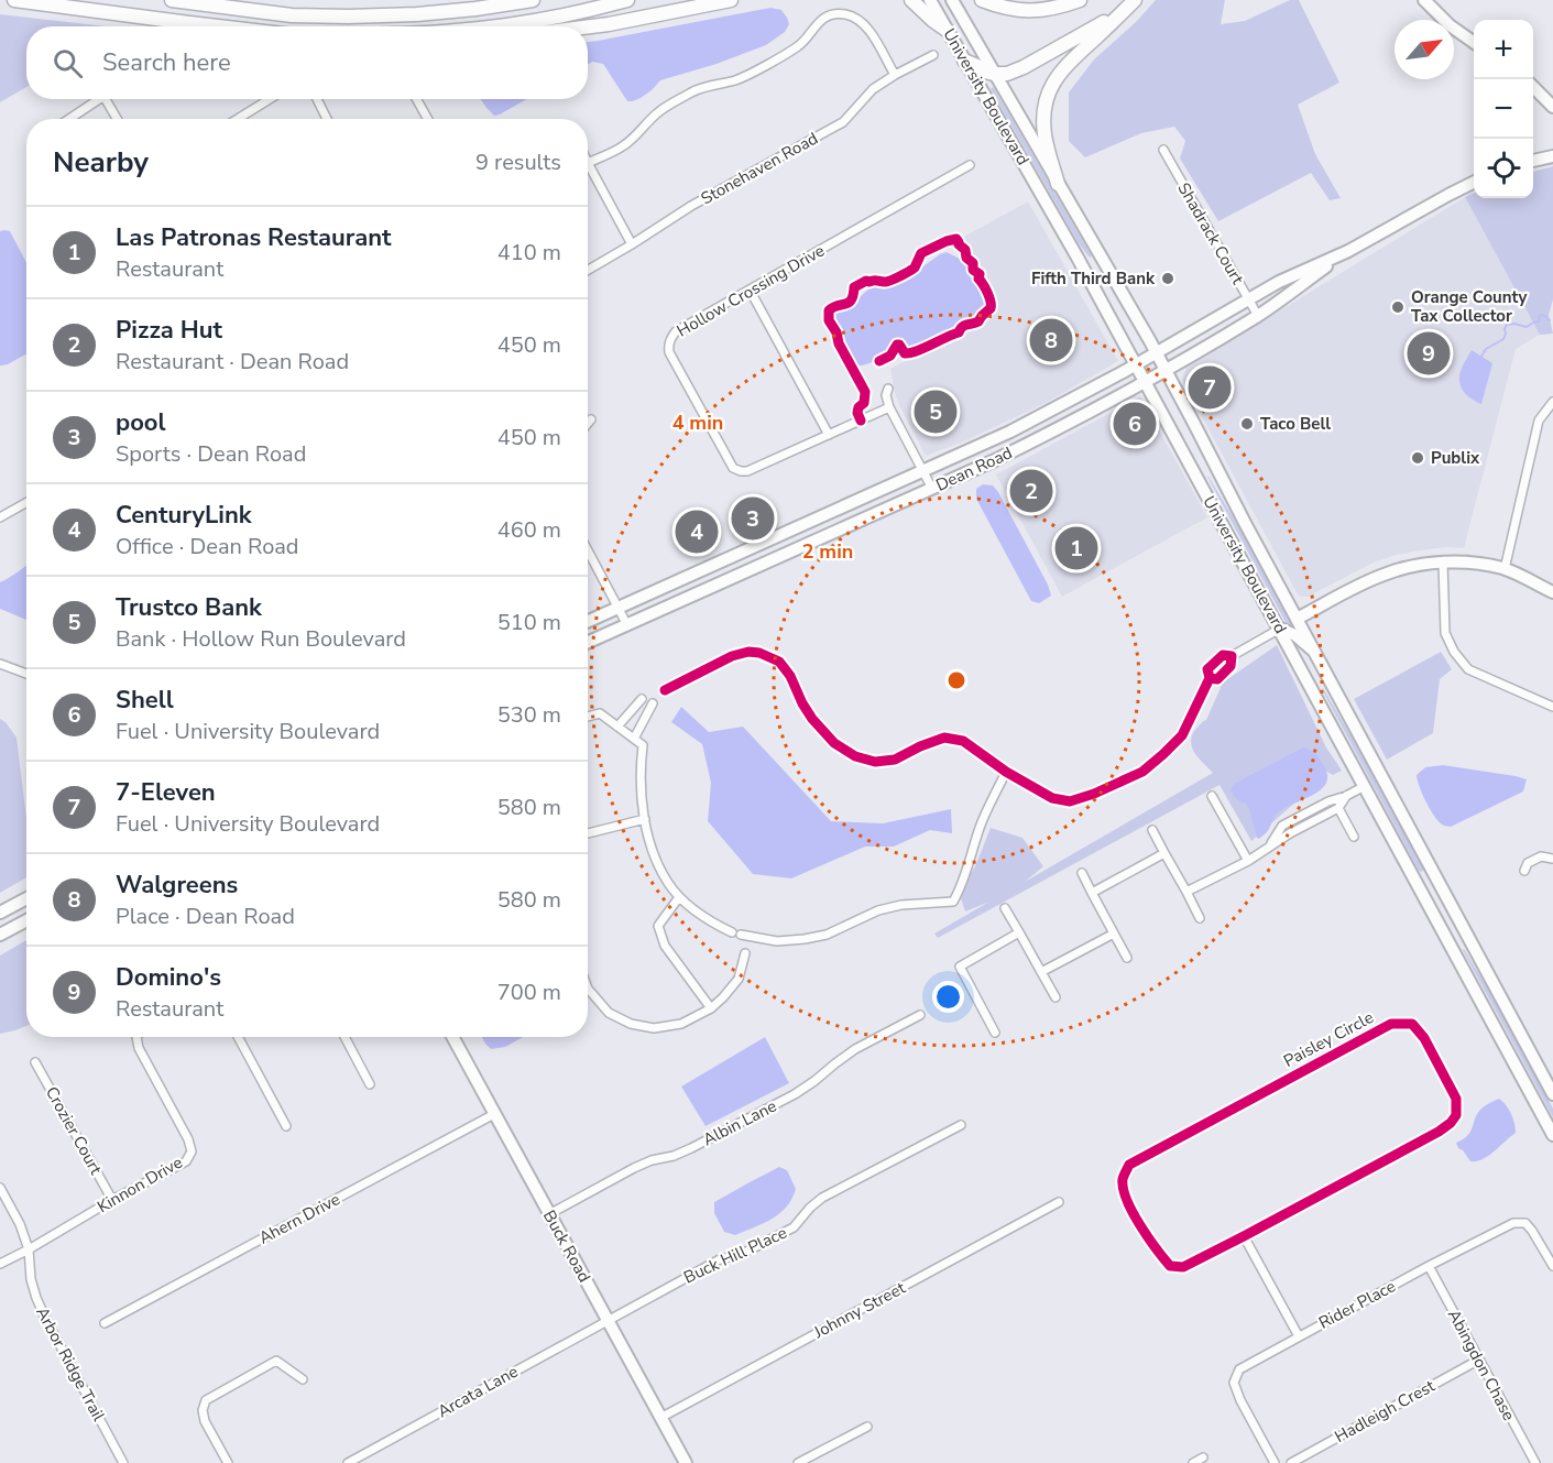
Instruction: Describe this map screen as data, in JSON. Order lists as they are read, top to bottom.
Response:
{
  "streets": {
    "main road": ["University Boulevard", "Dean Road", "Buck Road"],
    "street": [
      "Stonehaven Road",
      "Shadrack Court",
      "Hollow Crossing Drive",
      "Paisley Circle",
      "Albin Lane",
      "Crozier Court",
      "Kinnon Drive",
      "Ahern Drive",
      "Buck Hill Place",
      "Rider Place",
      "Johnny Street",
      "Arbor Ridge Trail",
      "Abingdon Chase",
      "Arcata Lane",
      "Hadleigh Crest"
    ]
  },
  "crossings": [
    ["University Boulevard", "Dean Road"],
    ["Shadrack Court", "Dean Road"],
    ["Albin Lane", "Buck Road"],
    ["Crozier Court", "Kinnon Drive"],
    ["Kinnon Drive", "Arbor Ridge Trail"],
    ["Ahern Drive", "Buck Road"],
    ["Buck Road", "Buck Hill Place"],
    ["Buck Road", "Johnny Street"],
    ["Buck Road", "Arcata Lane"],
    ["Buck Hill Place", "Arcata Lane"],
    ["Rider Place", "Abingdon Chase"],
    ["Abingdon Chase", "Hadleigh Crest"]
  ],
  "places": [
    "Fifth Third Bank",
    "Orange County Tax Collector",
    "Taco Bell",
    "Publix"
  ],
  "north": "top right",
  "page": {
    "map_buttons": ["+", "−"],
    "search": "Search here",
    "heading": ["Nearby", "9 results"],
    "list": [
      {
        "mark": "1",
        "name": "Las Patronas Restaurant",
        "note": "Restaurant",
        "value": "410 m"
      },
      {
        "mark": "2",
        "name": "Pizza Hut",
        "note": "Restaurant · Dean Road",
        "value": "450 m"
      },
      {
        "mark": "3",
        "name": "pool",
        "note": "Sports · Dean Road",
        "value": "450 m"
      },
      {
        "mark": "4",
        "name": "CenturyLink",
        "note": "Office · Dean Road",
        "value": "460 m"
      },
      {
        "mark": "5",
        "name": "Trustco Bank",
        "note": "Bank · Hollow Run Boulevard",
        "value": "510 m"
      },
      {
        "mark": "6",
        "name": "Shell",
        "note": "Fuel · University Boulevard",
        "value": "530 m"
      },
      {
        "mark": "7",
        "name": "7-Eleven",
        "note": "Fuel · University Boulevard",
        "value": "580 m"
      },
      {
        "mark": "8",
        "name": "Walgreens",
        "note": "Place · Dean Road",
        "value": "580 m"
      },
      {
        "mark": "9",
        "name": "Domino's",
        "note": "Restaurant",
        "value": "700 m"
      }
    ],
    "pins": [
      "8",
      "9",
      "7",
      "5",
      "6",
      "2",
      "3",
      "4",
      "1"
    ]
  },
  "rings": ["4 min", "2 min"]
}
